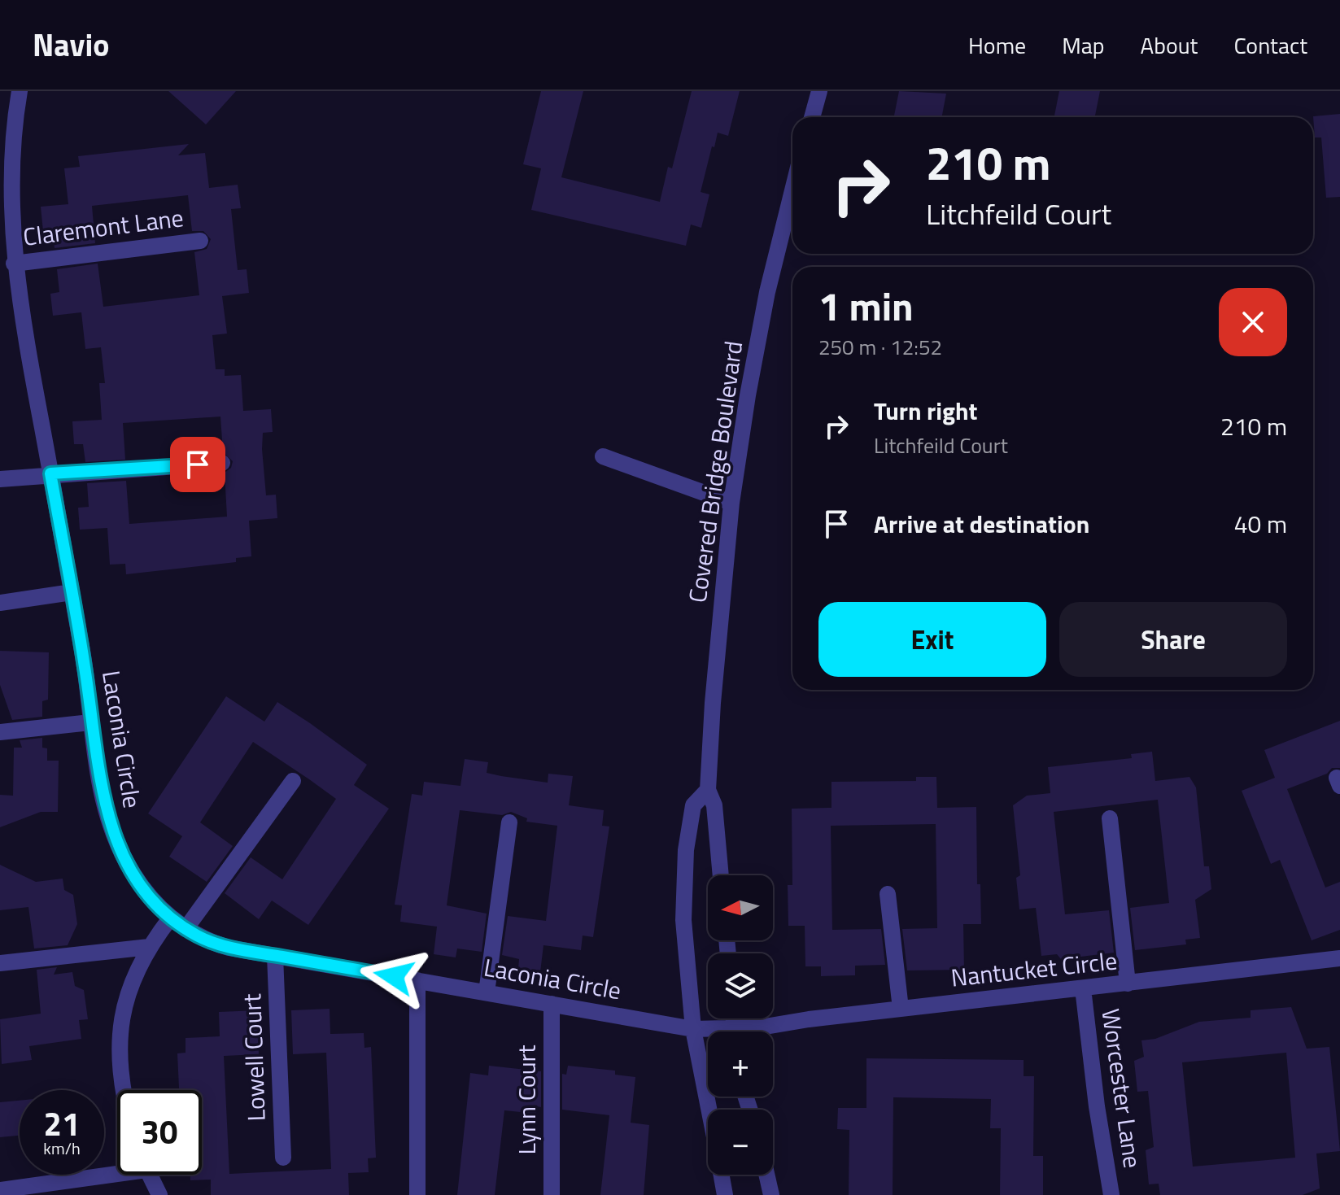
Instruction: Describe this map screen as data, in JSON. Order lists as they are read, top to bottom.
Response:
{
  "streets": {
    "street": [
      "Claremont Lane",
      "Covered Bridge Boulevard",
      "Laconia Circle",
      "Nantucket Circle",
      "Lowell Court",
      "Worcester Lane",
      "Lynn Court"
    ]
  },
  "crossings": [
    ["Claremont Lane", "Laconia Circle"],
    ["Covered Bridge Boulevard", "Laconia Circle"],
    ["Laconia Circle", "Lowell Court"],
    ["Laconia Circle", "Lynn Court"],
    ["Nantucket Circle", "Worcester Lane"]
  ],
  "north": "left",
  "page": {
    "header": "Navio",
    "nav": [
      "Home",
      "Map",
      "About",
      "Contact"
    ],
    "turn": ["210 m", "Litchfeild Court"],
    "heading": ["1 min", "250 m · 12:52"],
    "list": [
      {
        "name": "Turn right",
        "note": "Litchfeild Court",
        "value": "210 m"
      },
      {
        "name": "Arrive at destination",
        "value": "40 m"
      }
    ],
    "buttons": ["Exit", "Share"],
    "map_buttons": ["+", "−"],
    "speed": "21 km/h",
    "limit": "30"
  }
}
